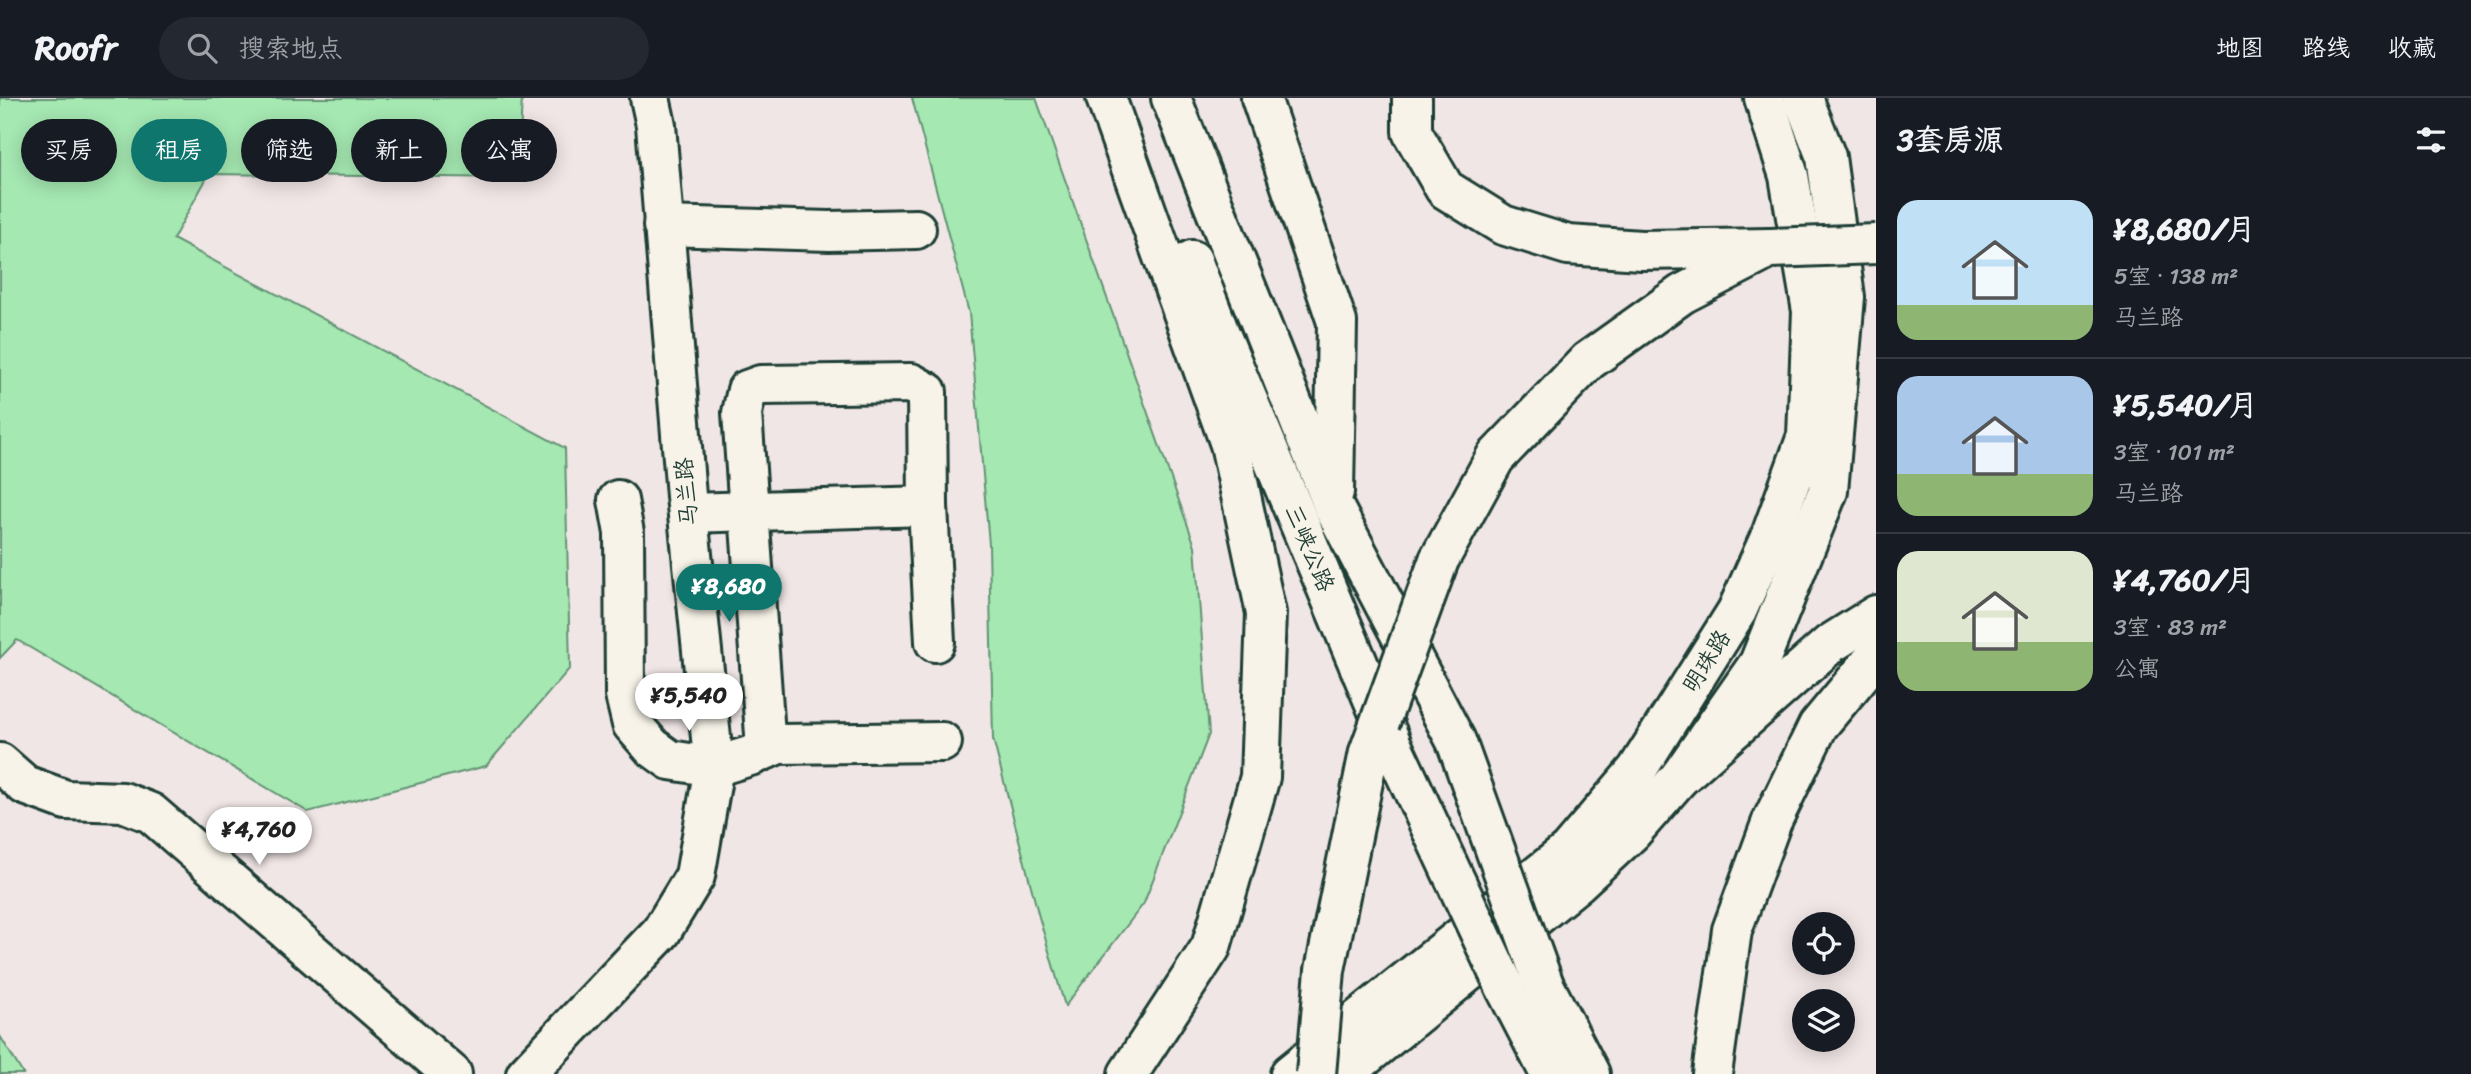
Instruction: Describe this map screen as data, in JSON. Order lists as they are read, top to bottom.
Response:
{
  "streets": {
    "main road": ["马兰路", "三峡公路", "明珠路"]
  },
  "page": {
    "header": "Roofr",
    "search": "搜索地点",
    "nav": ["地图", "路线", "收藏"],
    "heading": "3套房源",
    "chip": [
      "买房",
      "租房",
      "筛选",
      "新上",
      "公寓"
    ],
    "list": [
      {
        "name": "¥8,680/月",
        "note": "5室 · 138 m² · 马兰路"
      },
      {
        "name": "¥5,540/月",
        "note": "3室 · 101 m² · 马兰路"
      },
      {
        "name": "¥4,760/月",
        "note": "3室 · 83 m² · 公寓"
      }
    ],
    "price": ["¥8,680", "¥5,540", "¥4,760"]
  }
}
